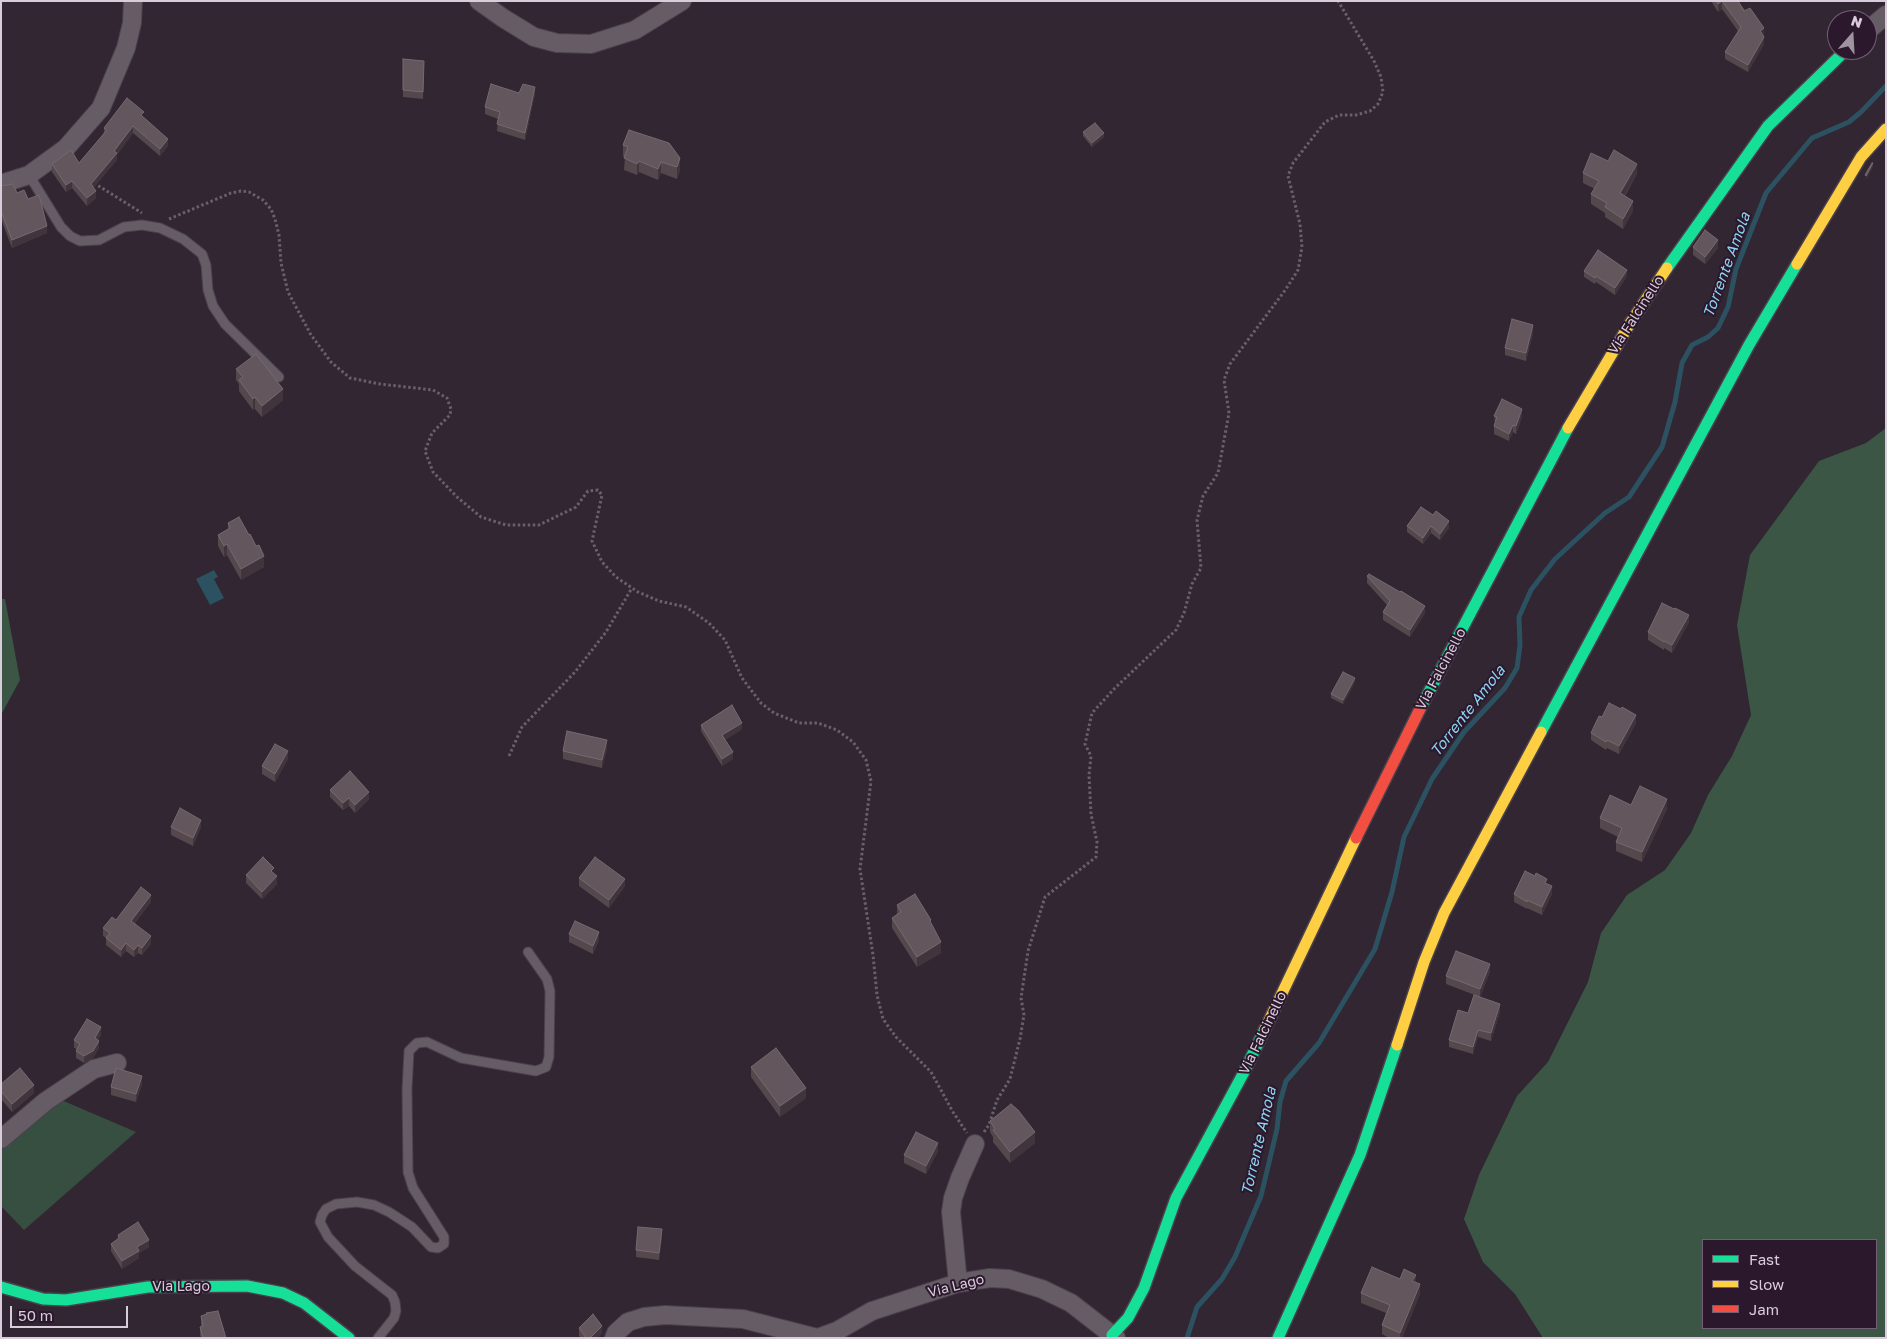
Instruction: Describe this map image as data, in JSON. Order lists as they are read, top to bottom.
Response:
{
  "streets": {
    "street": ["Via Falcinello", "Via Lago"]
  },
  "crossings": [
    ["Via Falcinello", "Via Lago"]
  ],
  "water": ["Torrente Amola"],
  "legend": ["Fast", "Slow", "Jam"],
  "scale_bar": "50 m",
  "north": "top"
}
